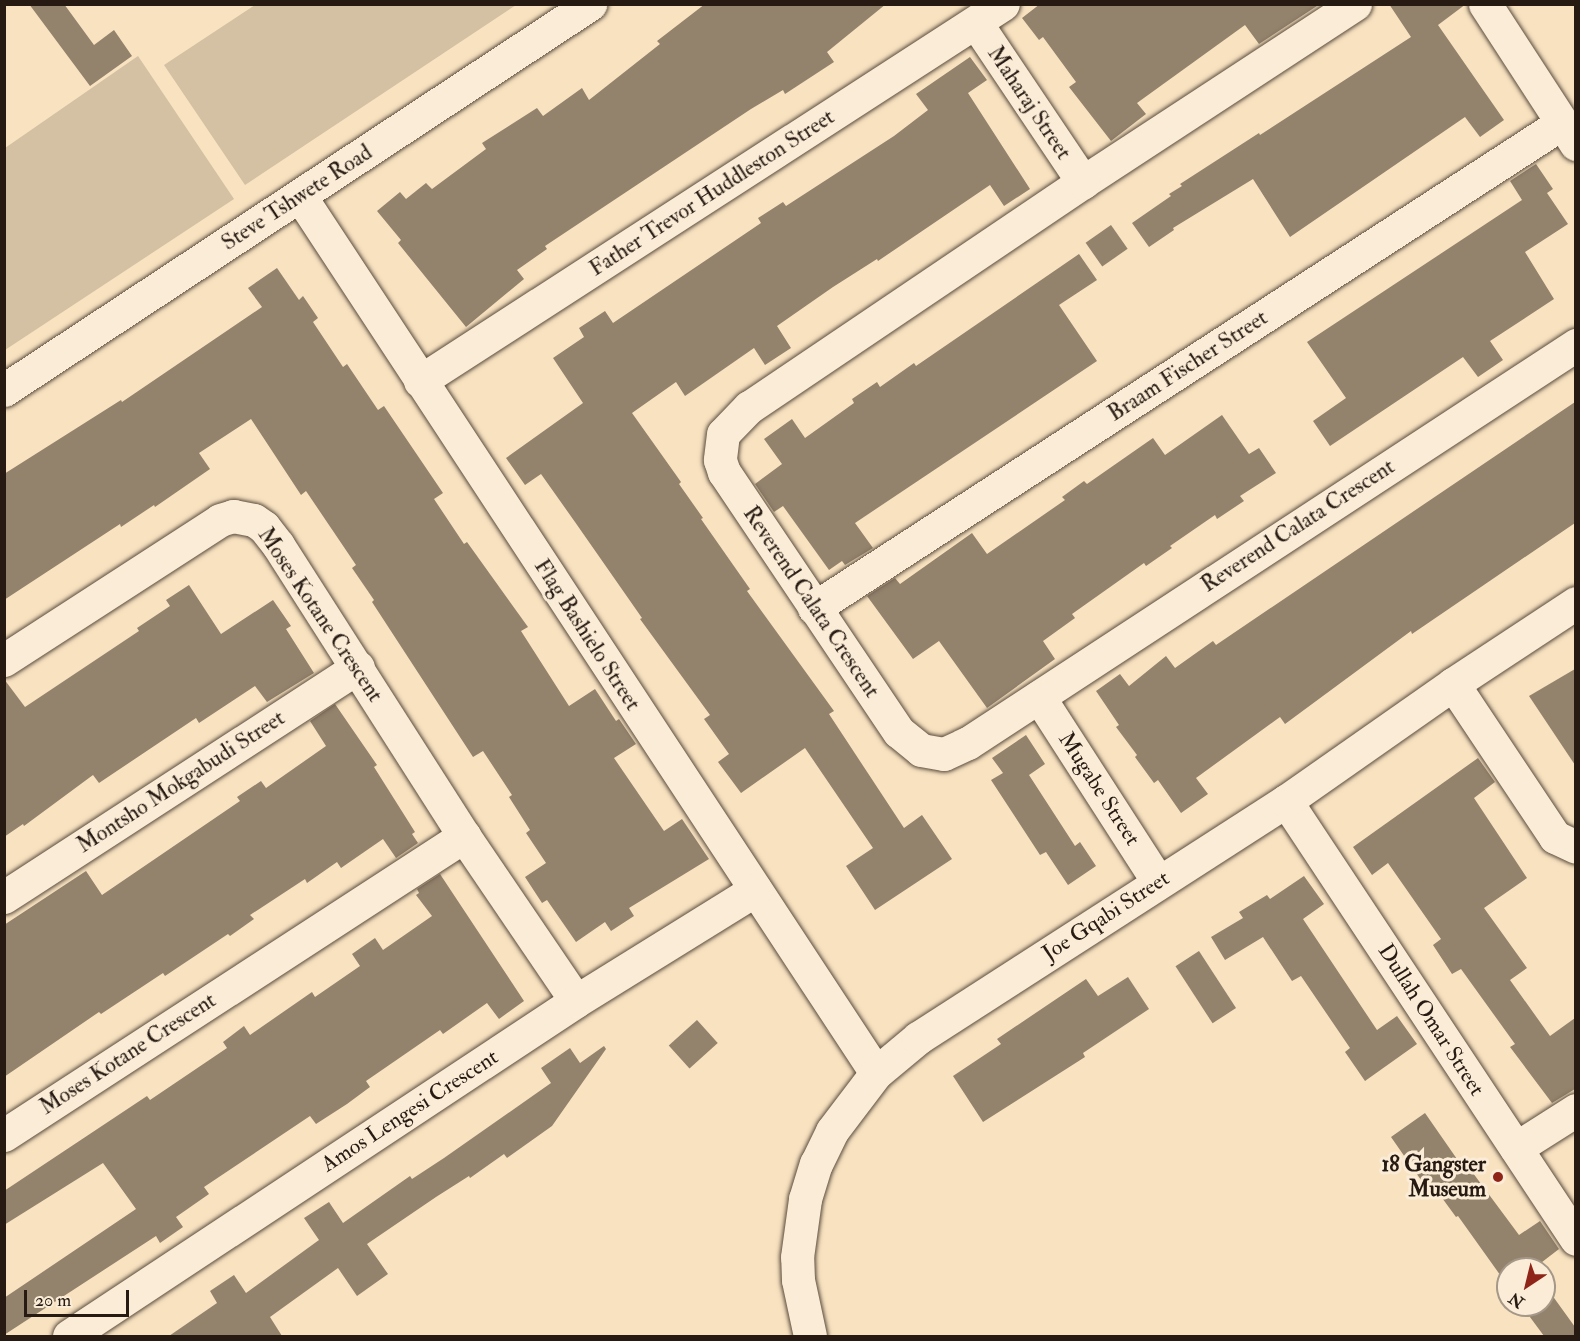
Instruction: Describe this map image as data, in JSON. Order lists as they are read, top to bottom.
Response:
{
  "streets": {
    "street": [
      "Maharaj Street",
      "Father Trevor Huddleston Street",
      "Steve Tshwete Road",
      "Braam Fischer Street",
      "Reverend Calata Crescent",
      "Moses Kotane Crescent",
      "Flag Bashielo Street",
      "Montsho Mokgabudi Street",
      "Mugabe Street",
      "Joe Gqabi Street",
      "Dullah Omar Street",
      "Amos Lengesi Crescent"
    ]
  },
  "crossings": [
    ["Maharaj Street", "Father Trevor Huddleston Street"],
    ["Maharaj Street", "Reverend Calata Crescent"],
    ["Father Trevor Huddleston Street", "Flag Bashielo Street"],
    ["Steve Tshwete Road", "Flag Bashielo Street"],
    ["Braam Fischer Street", "Reverend Calata Crescent"],
    ["Reverend Calata Crescent", "Mugabe Street"],
    ["Moses Kotane Crescent", "Montsho Mokgabudi Street"],
    ["Moses Kotane Crescent", "Amos Lengesi Crescent"],
    ["Flag Bashielo Street", "Joe Gqabi Street"],
    ["Flag Bashielo Street", "Amos Lengesi Crescent"],
    ["Mugabe Street", "Joe Gqabi Street"],
    ["Joe Gqabi Street", "Dullah Omar Street"]
  ],
  "places": ["18 Gangster Museum"],
  "scale_bar": "20 m",
  "north": "bottom left"
}
